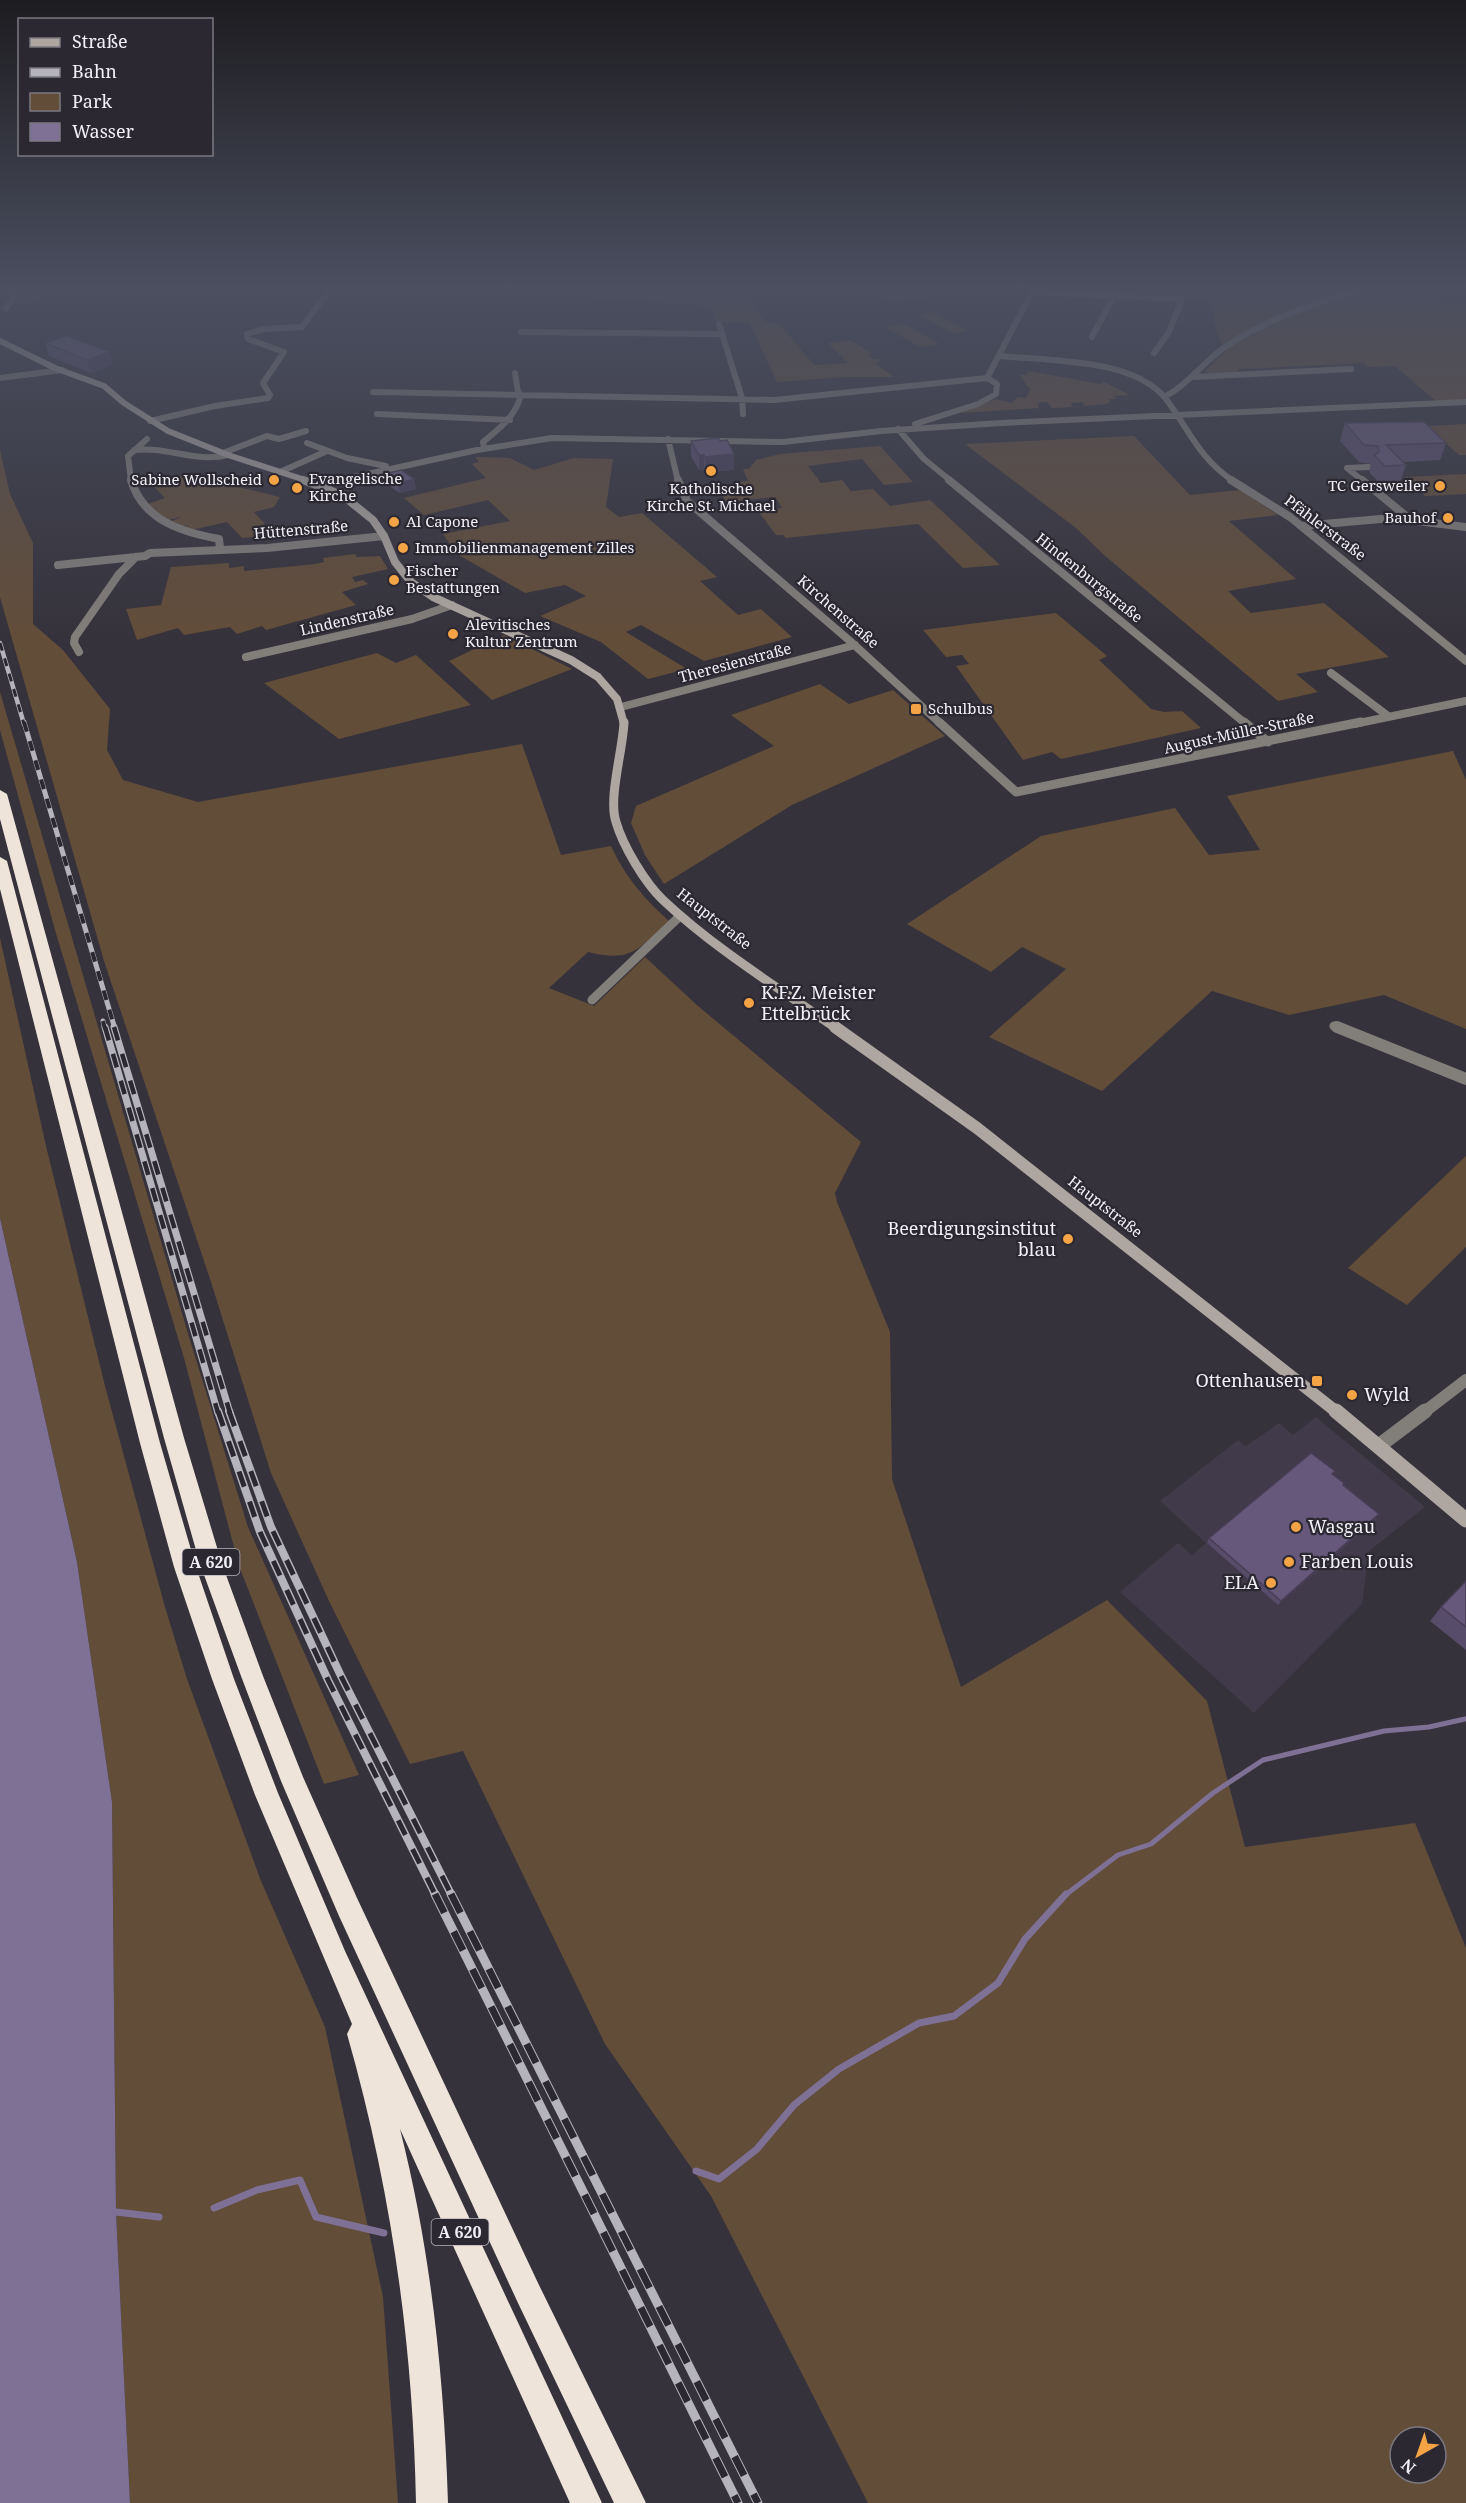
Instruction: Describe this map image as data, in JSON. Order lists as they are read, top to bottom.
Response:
{
  "streets": {
    "highway": ["A 620"],
    "main road": ["Hauptstraße"],
    "street": [
      "Pfählerstraße",
      "Hüttenstraße",
      "Hindenburgstraße",
      "Kirchenstraße",
      "Lindenstraße",
      "Theresienstraße",
      "August-Müller-Straße"
    ]
  },
  "crossings": [
    ["Hindenburgstraße", "August-Müller-Straße"],
    ["Kirchenstraße", "Theresienstraße"],
    ["Kirchenstraße", "August-Müller-Straße"],
    ["Theresienstraße", "Hauptstraße"]
  ],
  "places": {
    "other": [
      "Katholische Kirche St. Michael",
      "Sabine Wollscheid",
      "TC Gersweiler",
      "Evangelische Kirche",
      "Bauhof",
      "Al Capone",
      "Immobilienmanagement Zilles",
      "Fischer Bestattungen",
      "Alevitisches Kultur Zentrum",
      "K.F.Z. Meister Ettelbrück",
      "Beerdigungsinstitut blau",
      "Wyld",
      "Wasgau",
      "Farben Louis",
      "ELA"
    ],
    "transit": ["Schulbus", "Ottenhausen"]
  },
  "legend": [
    "Straße",
    "Bahn",
    "Park",
    "Wasser"
  ],
  "north": "bottom left"
}
